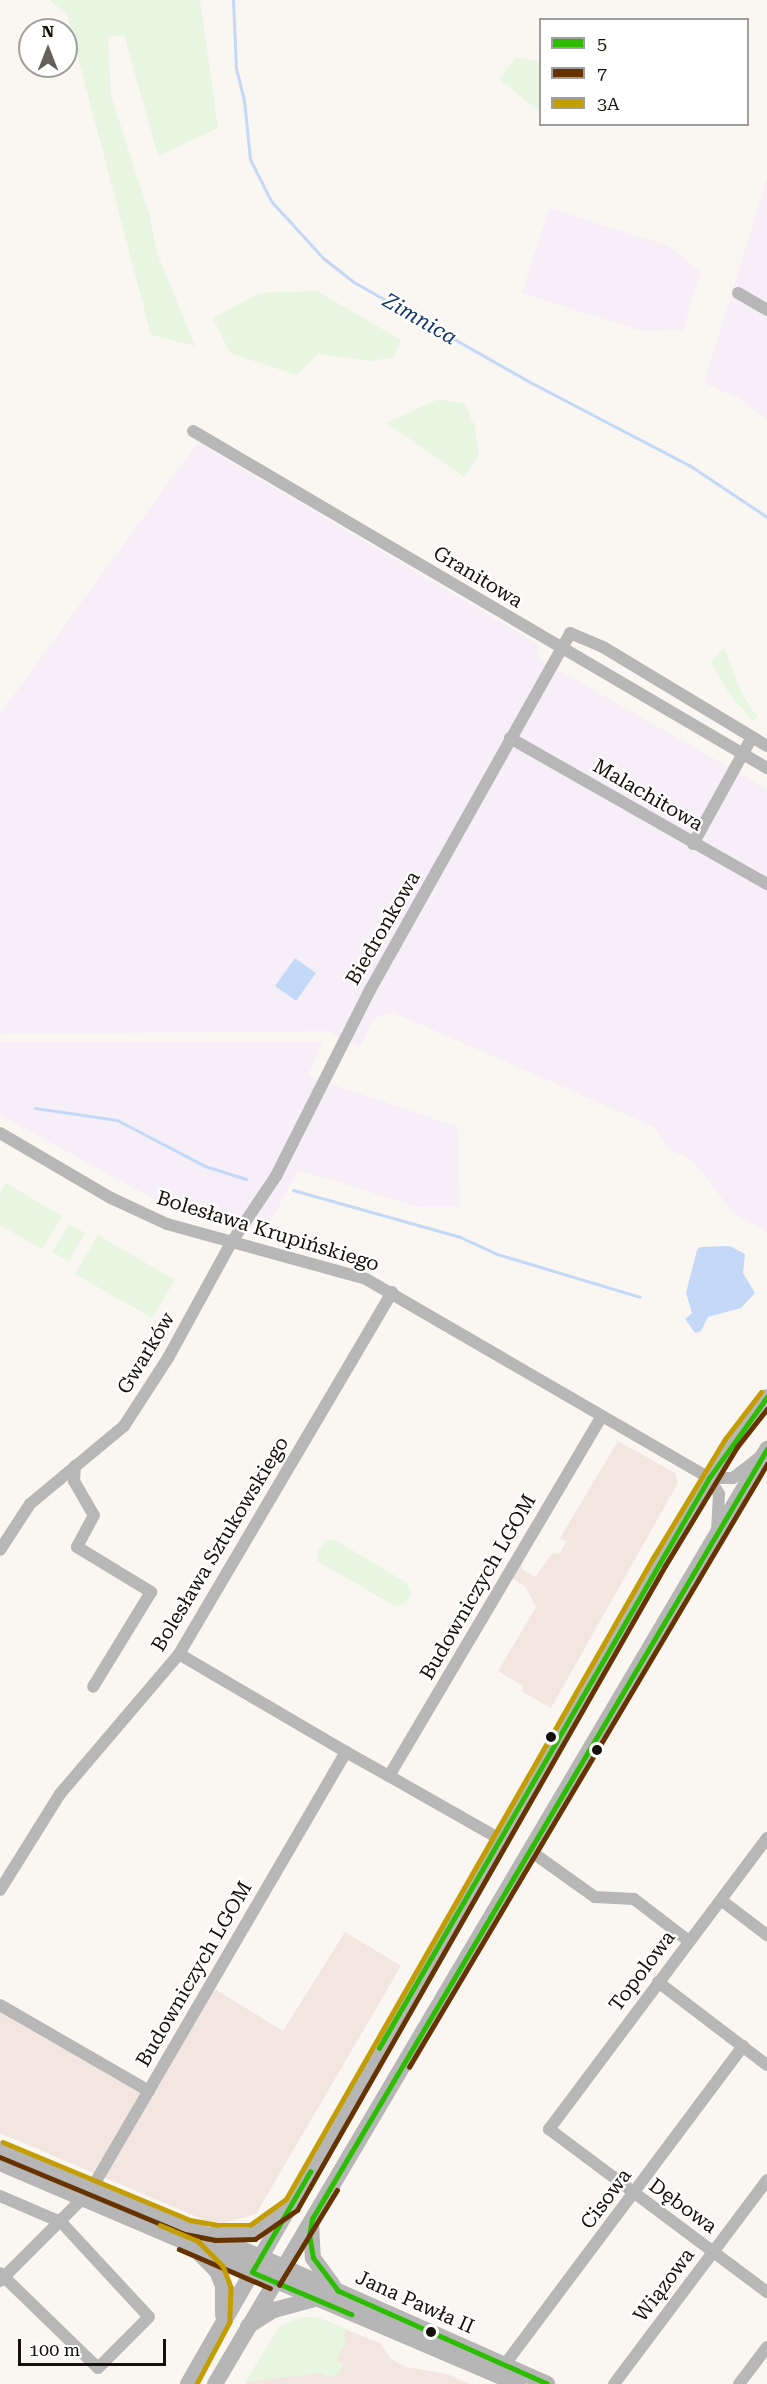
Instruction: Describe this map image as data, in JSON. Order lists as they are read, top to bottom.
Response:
{
  "streets": {
    "main road": ["Jana Pawła II"],
    "street": [
      "Granitowa",
      "Malachitowa",
      "Biedronkowa",
      "Bolesława Krupińskiego",
      "Gwarków",
      "Bolesława Sztukowskiego",
      "Budowniczych LGOM",
      "Topolowa",
      "Cisowa",
      "Dębowa",
      "Wiązowa"
    ]
  },
  "crossings": [
    ["Granitowa", "Biedronkowa"],
    ["Malachitowa", "Biedronkowa"],
    ["Biedronkowa", "Bolesława Krupińskiego"],
    ["Biedronkowa", "Gwarków"],
    ["Bolesława Krupińskiego", "Gwarków"],
    ["Bolesława Krupińskiego", "Bolesława Sztukowskiego"],
    ["Bolesława Krupińskiego", "Budowniczych LGOM"],
    ["Budowniczych LGOM", "Jana Pawła II"],
    ["Topolowa", "Dębowa"],
    ["Cisowa", "Dębowa"],
    ["Cisowa", "Jana Pawła II"],
    ["Dębowa", "Wiązowa"]
  ],
  "water": ["Zimnica"],
  "lines": ["transit line 3A", "transit line 5", "transit line 7"],
  "legend": ["5", "7", "3A"],
  "scale_bar": "100 m",
  "north": "top"
}
